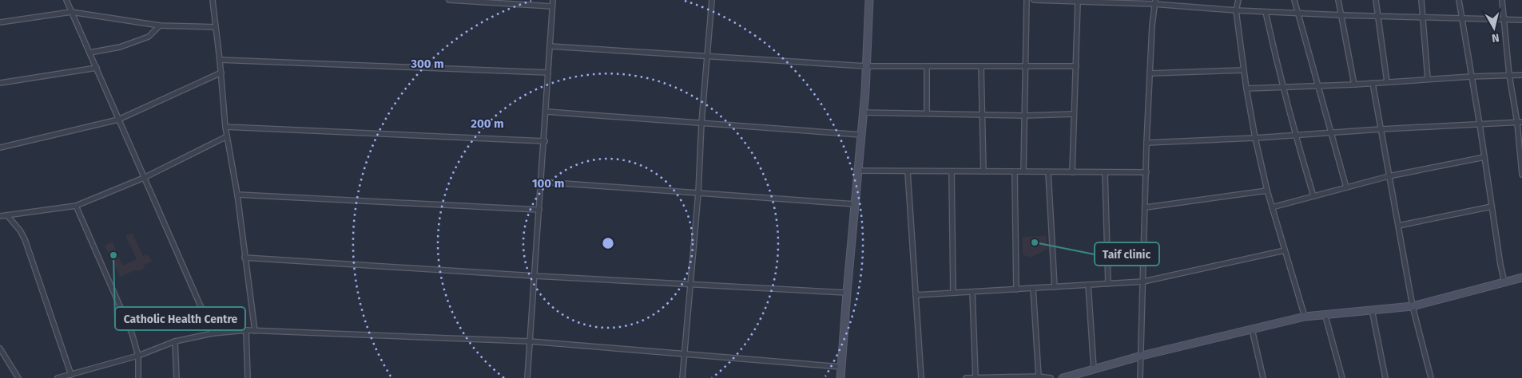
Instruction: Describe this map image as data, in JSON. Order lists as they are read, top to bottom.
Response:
{
  "places": ["Taif clinic", "Catholic Health Centre"],
  "north": "bottom",
  "rings": ["300 m", "200 m", "100 m"]
}
